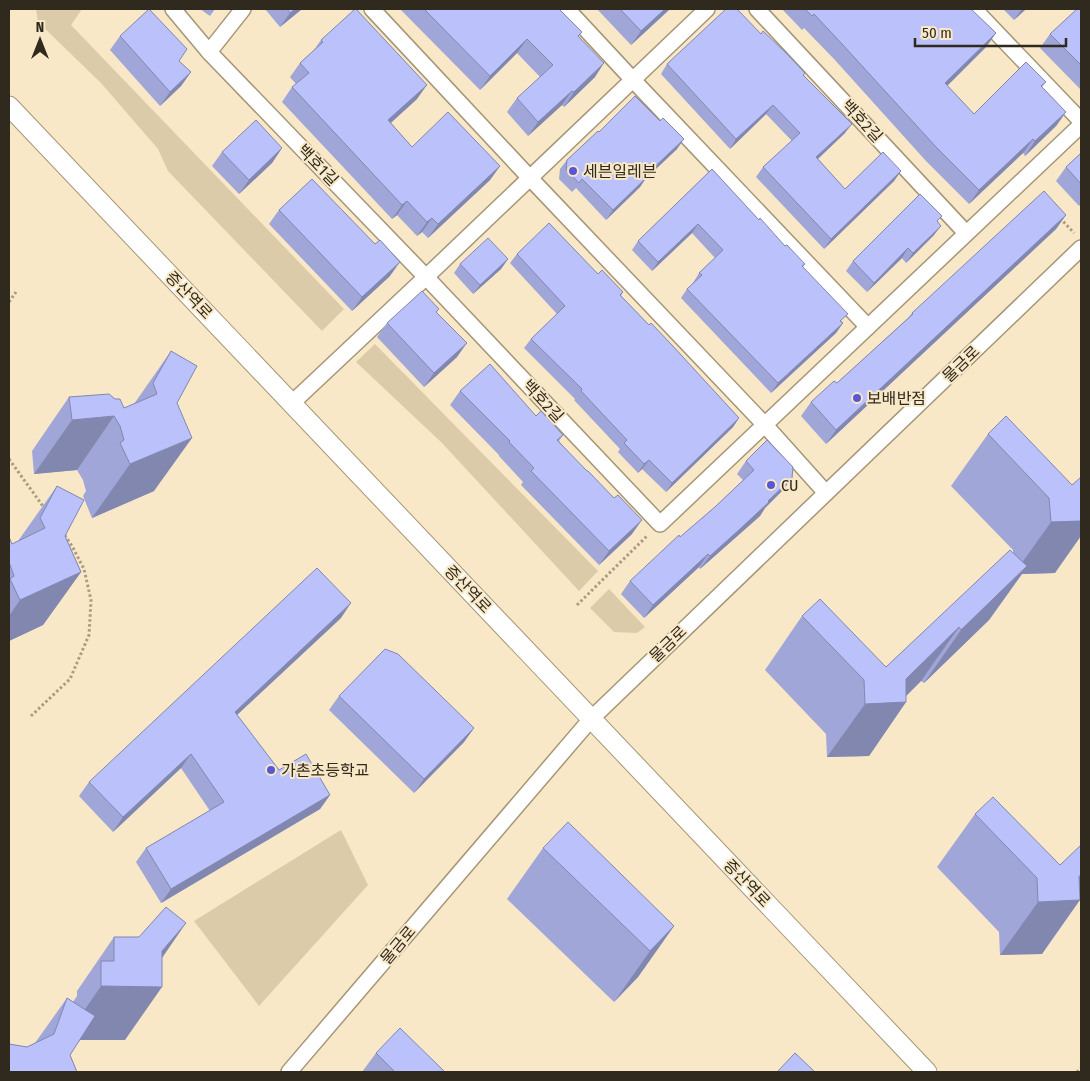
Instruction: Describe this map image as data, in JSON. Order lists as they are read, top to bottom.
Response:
{
  "streets": {
    "street": [
      "백호2길",
      "백호1길",
      "증산역로",
      "물금로"
    ]
  },
  "crossings": [
    ["백호2길", "백호1길"],
    ["증산역로", "물금로"]
  ],
  "places": [
    "세븐일레븐",
    "보배반점",
    "CU",
    "가촌초등학교"
  ],
  "scale_bar": "50 m",
  "north": "top"
}
